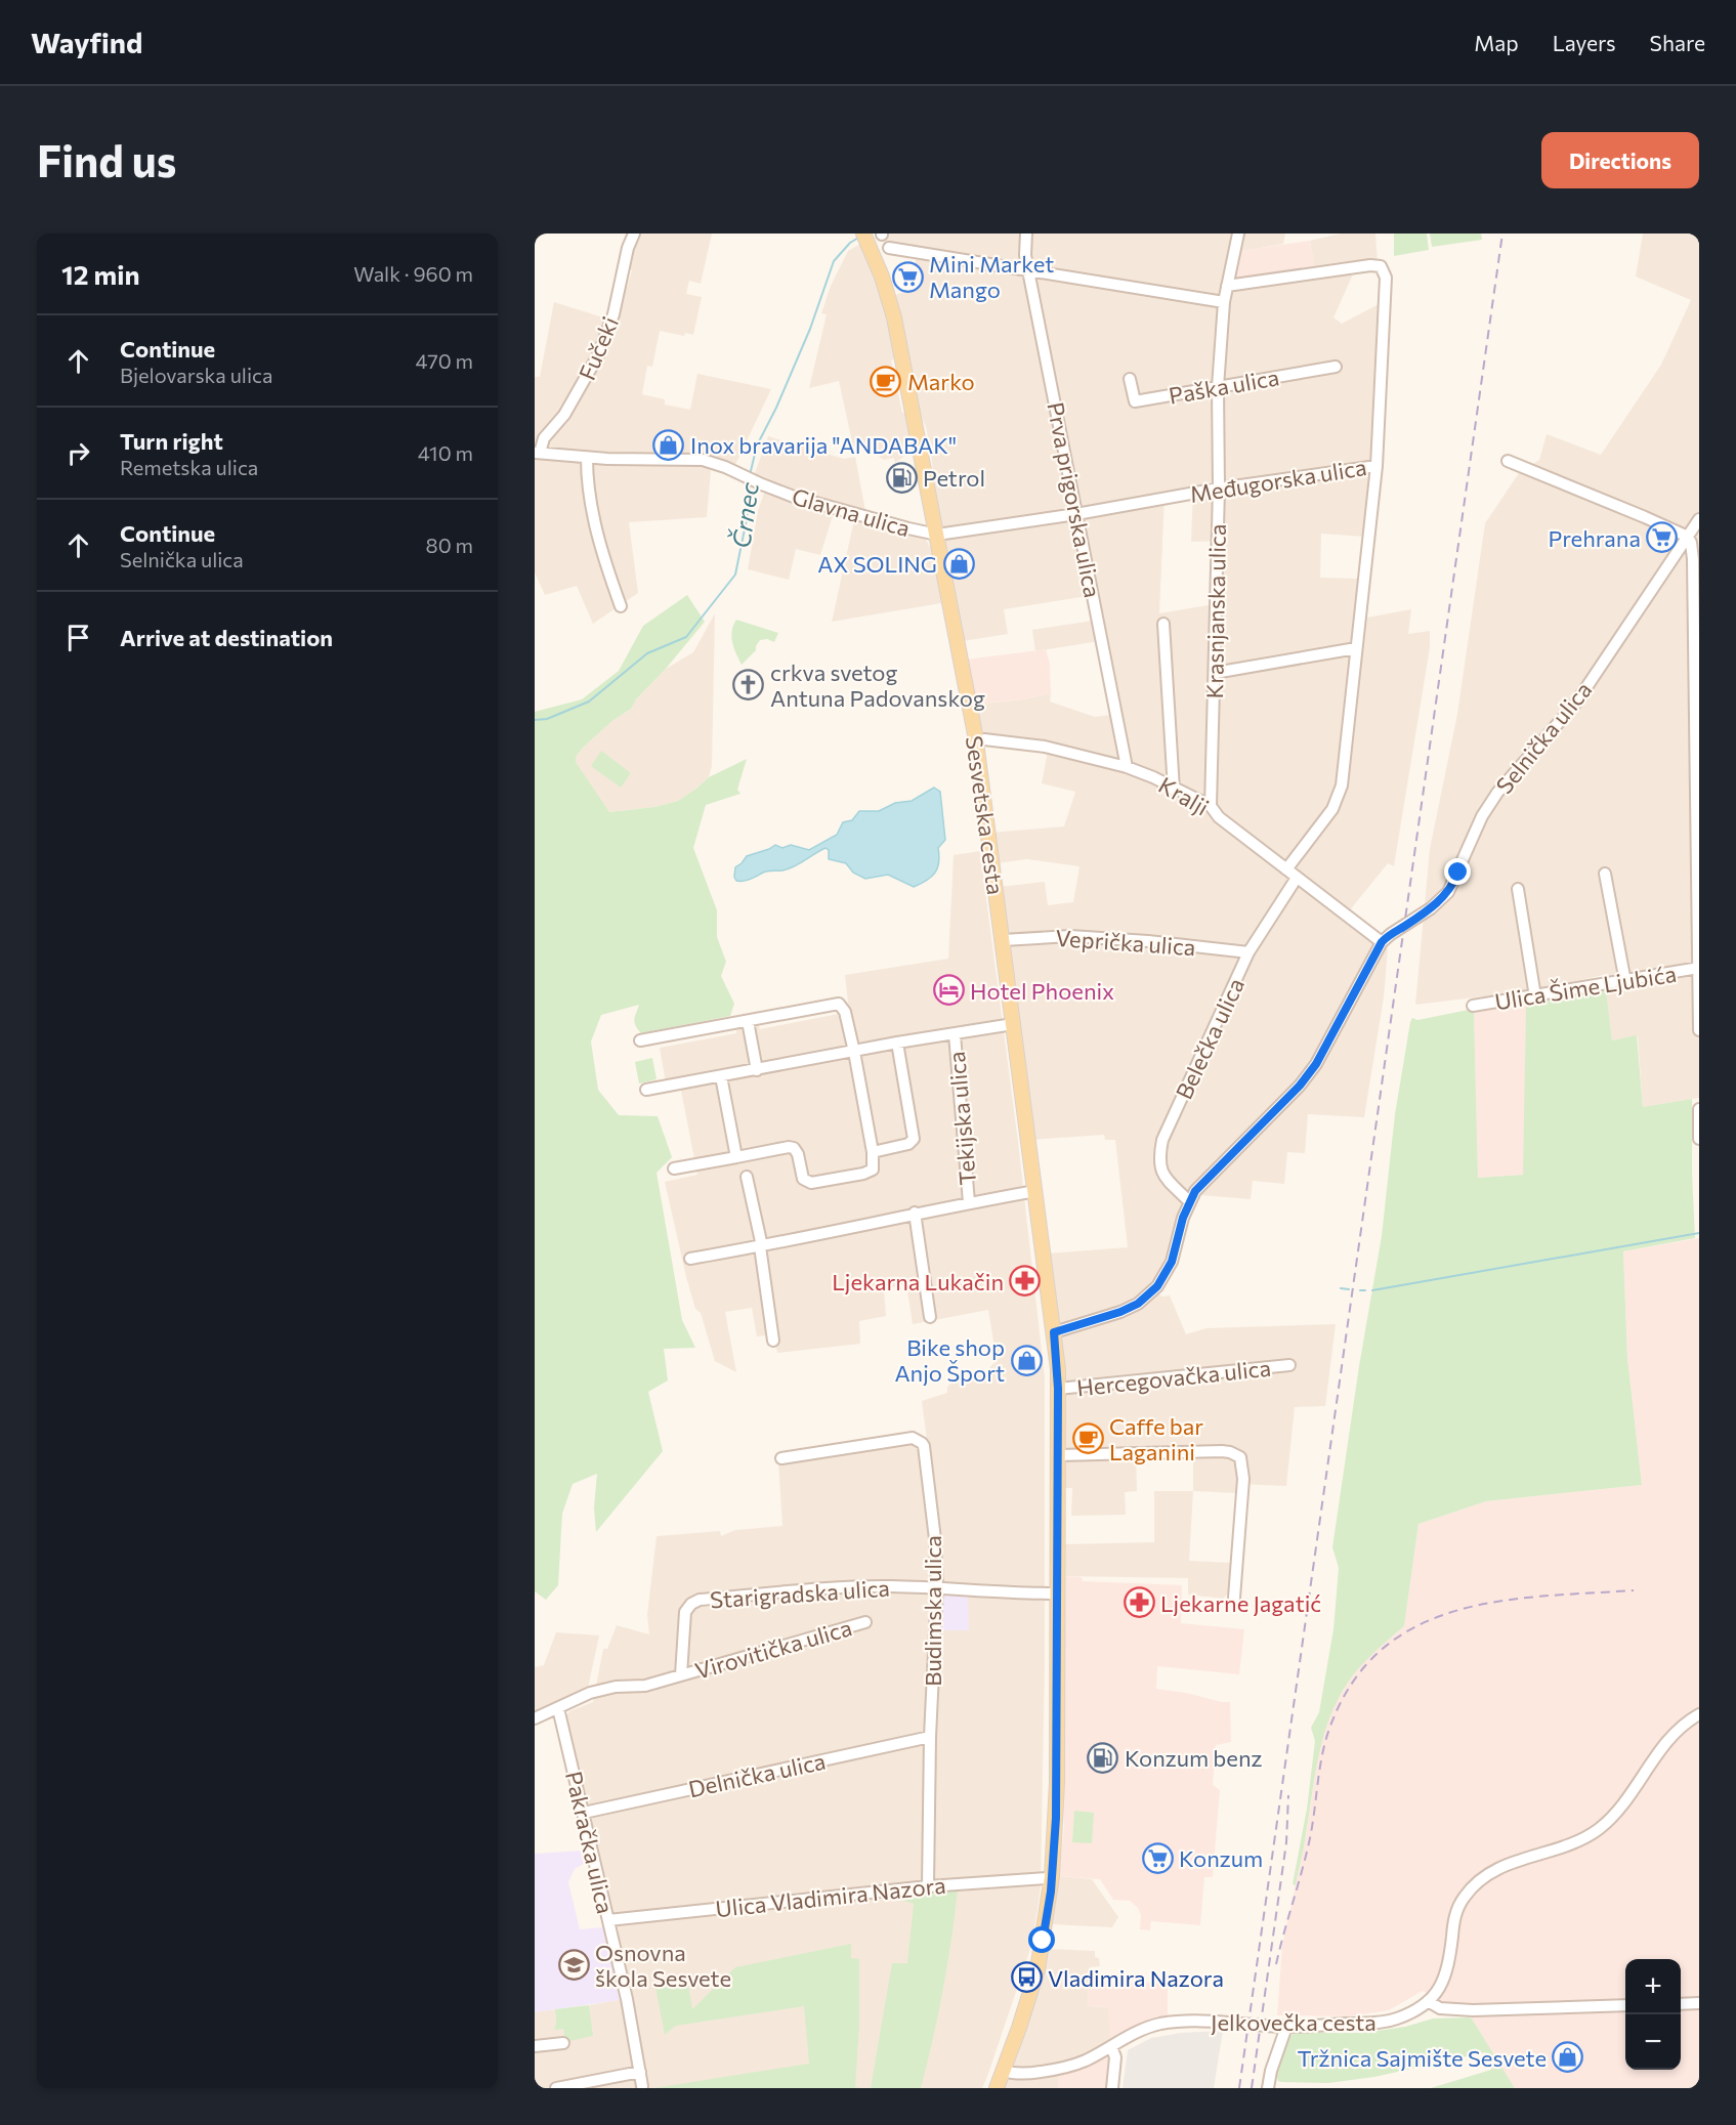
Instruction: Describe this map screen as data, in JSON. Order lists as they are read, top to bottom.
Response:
{
  "streets": {
    "main road": ["Sesvetska cesta"],
    "street": [
      "Fučeki",
      "Paška ulica",
      "Međugorska ulica",
      "Prva prigorska ulica",
      "Glavna ulica",
      "Krasnjanska ulica",
      "Selnička ulica",
      "Kralji",
      "Veprička ulica",
      "Ulica Šime Ljubića",
      "Belečka ulica",
      "Tekijska ulica",
      "Hercegovačka ulica",
      "Starigradska ulica",
      "Budimska ulica",
      "Virovitička ulica",
      "Delnička ulica",
      "Pakračka ulica",
      "Ulica Vladimira Nazora",
      "Jelkovečka cesta"
    ]
  },
  "crossings": [
    ["Fučeki", "Glavna ulica"],
    ["Paška ulica", "Krasnjanska ulica"],
    ["Međugorska ulica", "Prva prigorska ulica"],
    ["Međugorska ulica", "Glavna ulica"],
    ["Međugorska ulica", "Krasnjanska ulica"],
    ["Međugorska ulica", "Sesvetska cesta"],
    ["Prva prigorska ulica", "Kralji"],
    ["Glavna ulica", "Sesvetska cesta"],
    ["Krasnjanska ulica", "Kralji"],
    ["Selnička ulica", "Kralji"],
    ["Kralji", "Belečka ulica"],
    ["Sesvetska cesta", "Veprička ulica"],
    ["Sesvetska cesta", "Tekijska ulica"],
    ["Sesvetska cesta", "Hercegovačka ulica"],
    ["Sesvetska cesta", "Starigradska ulica"],
    ["Sesvetska cesta", "Ulica Vladimira Nazora"],
    ["Sesvetska cesta", "Jelkovečka cesta"],
    ["Veprička ulica", "Belečka ulica"],
    ["Starigradska ulica", "Budimska ulica"],
    ["Starigradska ulica", "Virovitička ulica"],
    ["Budimska ulica", "Delnička ulica"],
    ["Budimska ulica", "Ulica Vladimira Nazora"],
    ["Virovitička ulica", "Pakračka ulica"],
    ["Delnička ulica", "Pakračka ulica"],
    ["Pakračka ulica", "Ulica Vladimira Nazora"]
  ],
  "water": ["Črnec"],
  "places": {
    "supermarket": ["Mini Market Mango", "Prehrana", "Konzum"],
    "cafe": ["Marko", "Caffe bar Laganini"],
    "shop": [
      "Inox bravarija \"ANDABAK\"",
      "AX SOLING",
      "Bike shop Anjo Šport",
      "Tržnica Sajmište Sesvete"
    ],
    "fuel station": ["Petrol", "Konzum benz"],
    "church": ["crkva svetog Antuna Padovanskog"],
    "hotel": ["Hotel Phoenix"],
    "pharmacy": ["Ljekarna Lukačin", "Ljekarne Jagatić"],
    "school or university": ["Osnovna škola Sesvete"],
    "bus stop": ["Vladimira Nazora"]
  },
  "page": {
    "header": "Wayfind",
    "nav": ["Map", "Layers", "Share"],
    "buttons": "Directions",
    "title": "Find us",
    "heading": ["12 min", "Walk · 960 m"],
    "list": [
      ["Continue", "Bjelovarska ulica", "470 m"],
      ["Turn right", "Remetska ulica", "410 m"],
      ["Continue", "Selnička ulica", "80 m"],
      "Arrive at destination"
    ],
    "map_buttons": ["+", "−"]
  }
}
